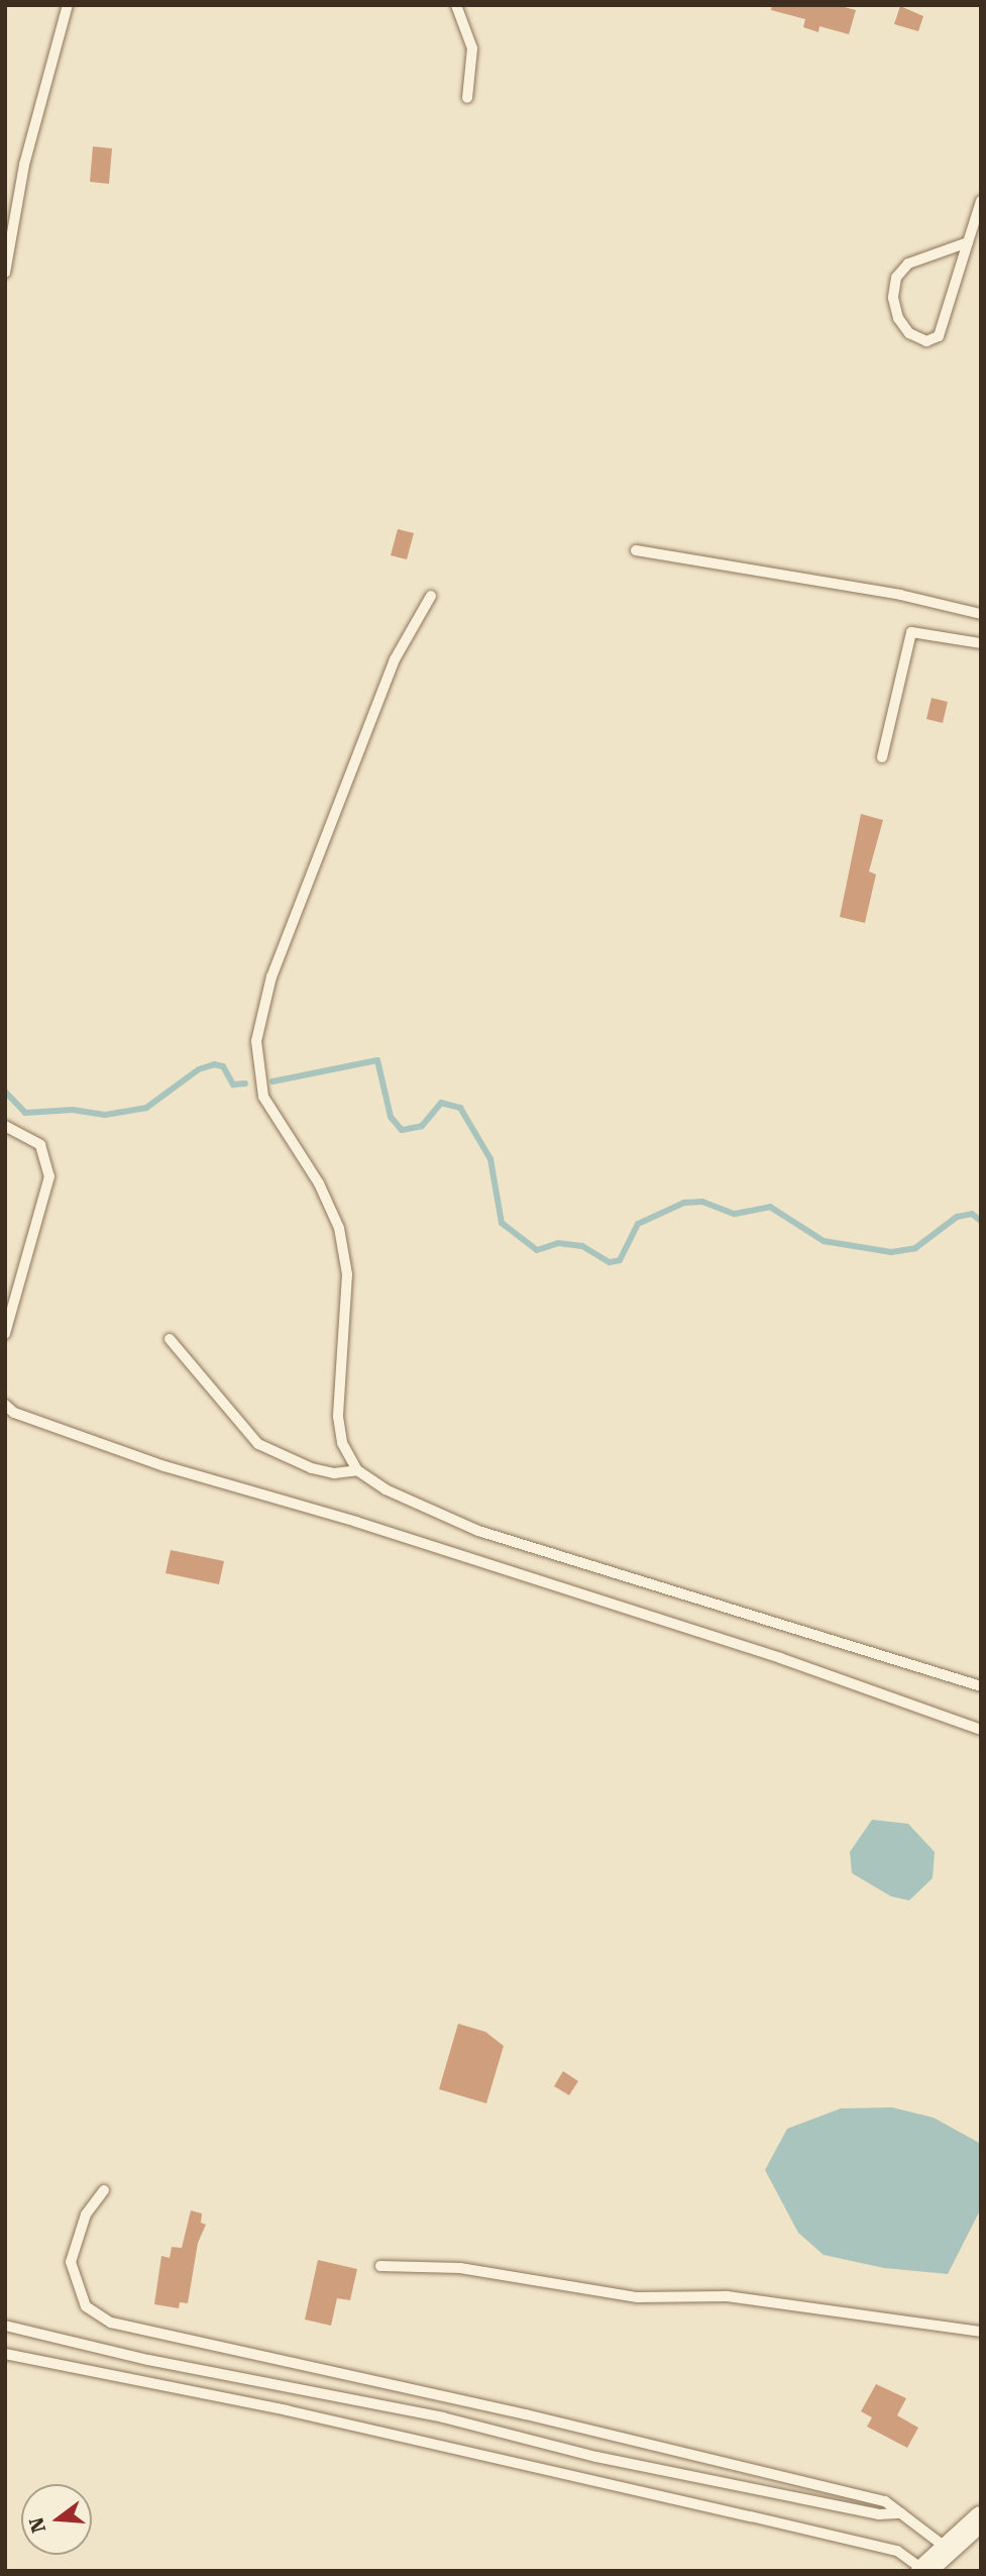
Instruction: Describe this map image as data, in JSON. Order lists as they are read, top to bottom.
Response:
{
  "north": "left"
}
